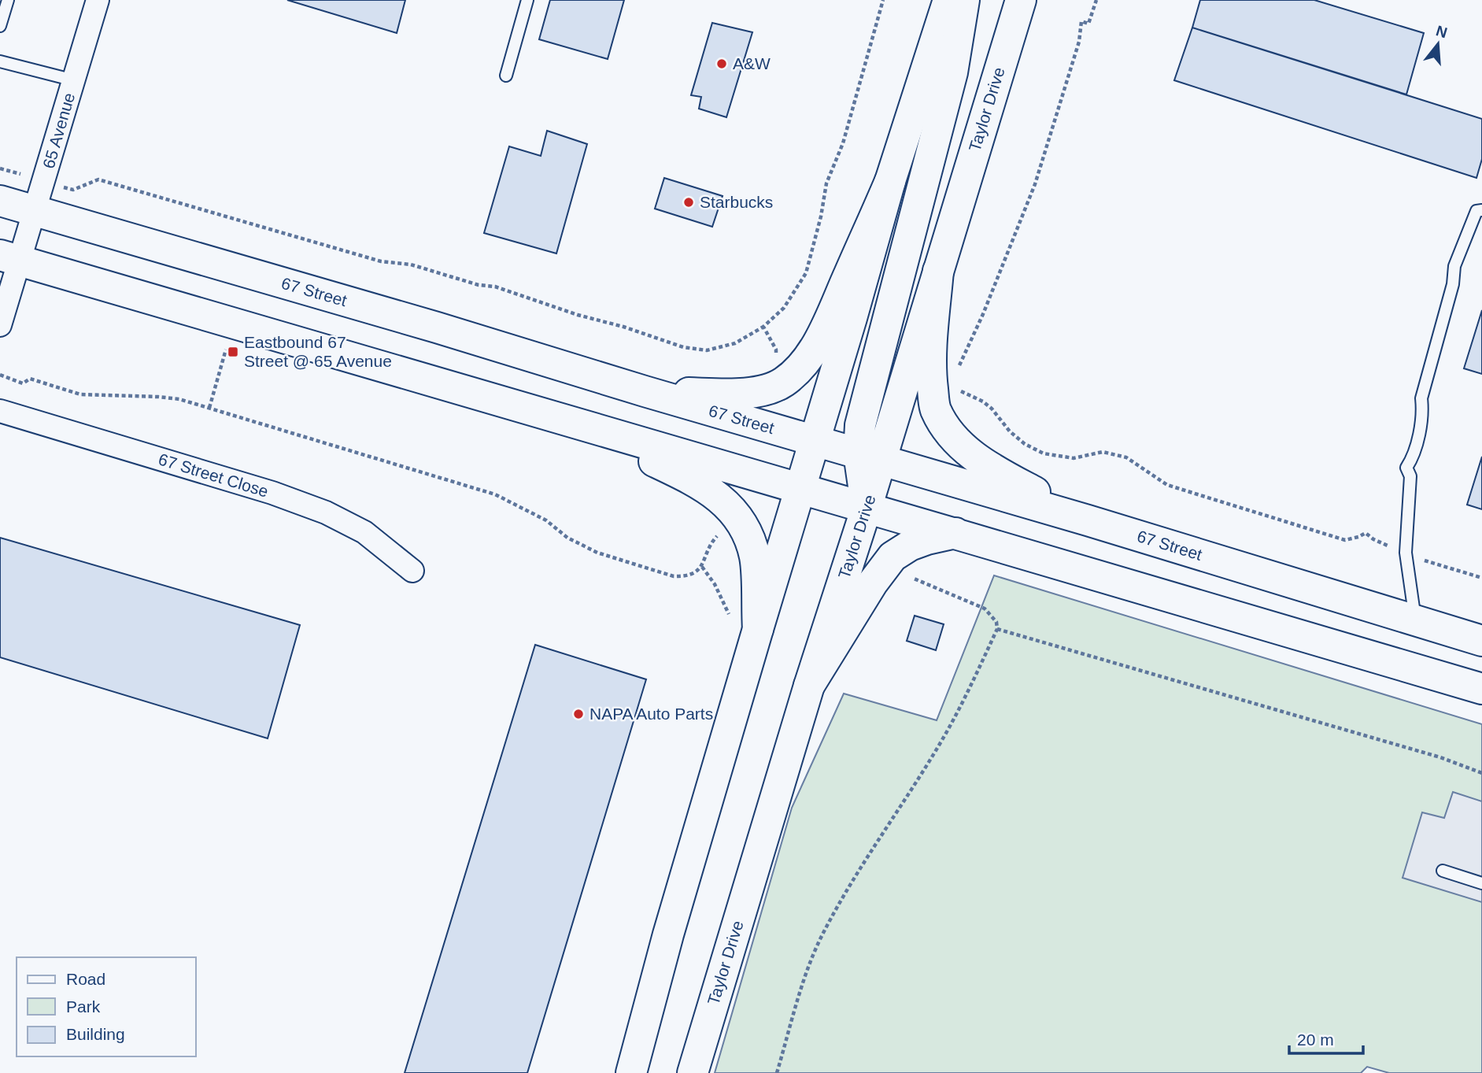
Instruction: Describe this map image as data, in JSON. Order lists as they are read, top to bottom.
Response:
{
  "streets": {
    "main road": ["Taylor Drive", "67 Street"],
    "street": ["65 Avenue", "67 Street Close"]
  },
  "crossings": [
    ["Taylor Drive", "67 Street"],
    ["65 Avenue", "67 Street"]
  ],
  "places": {
    "other": ["A&W", "Starbucks", "NAPA Auto Parts"],
    "transit": ["Eastbound 67 Street @ 65 Avenue"]
  },
  "legend": ["Road", "Park", "Building"],
  "scale_bar": "20 m",
  "north": "top"
}
